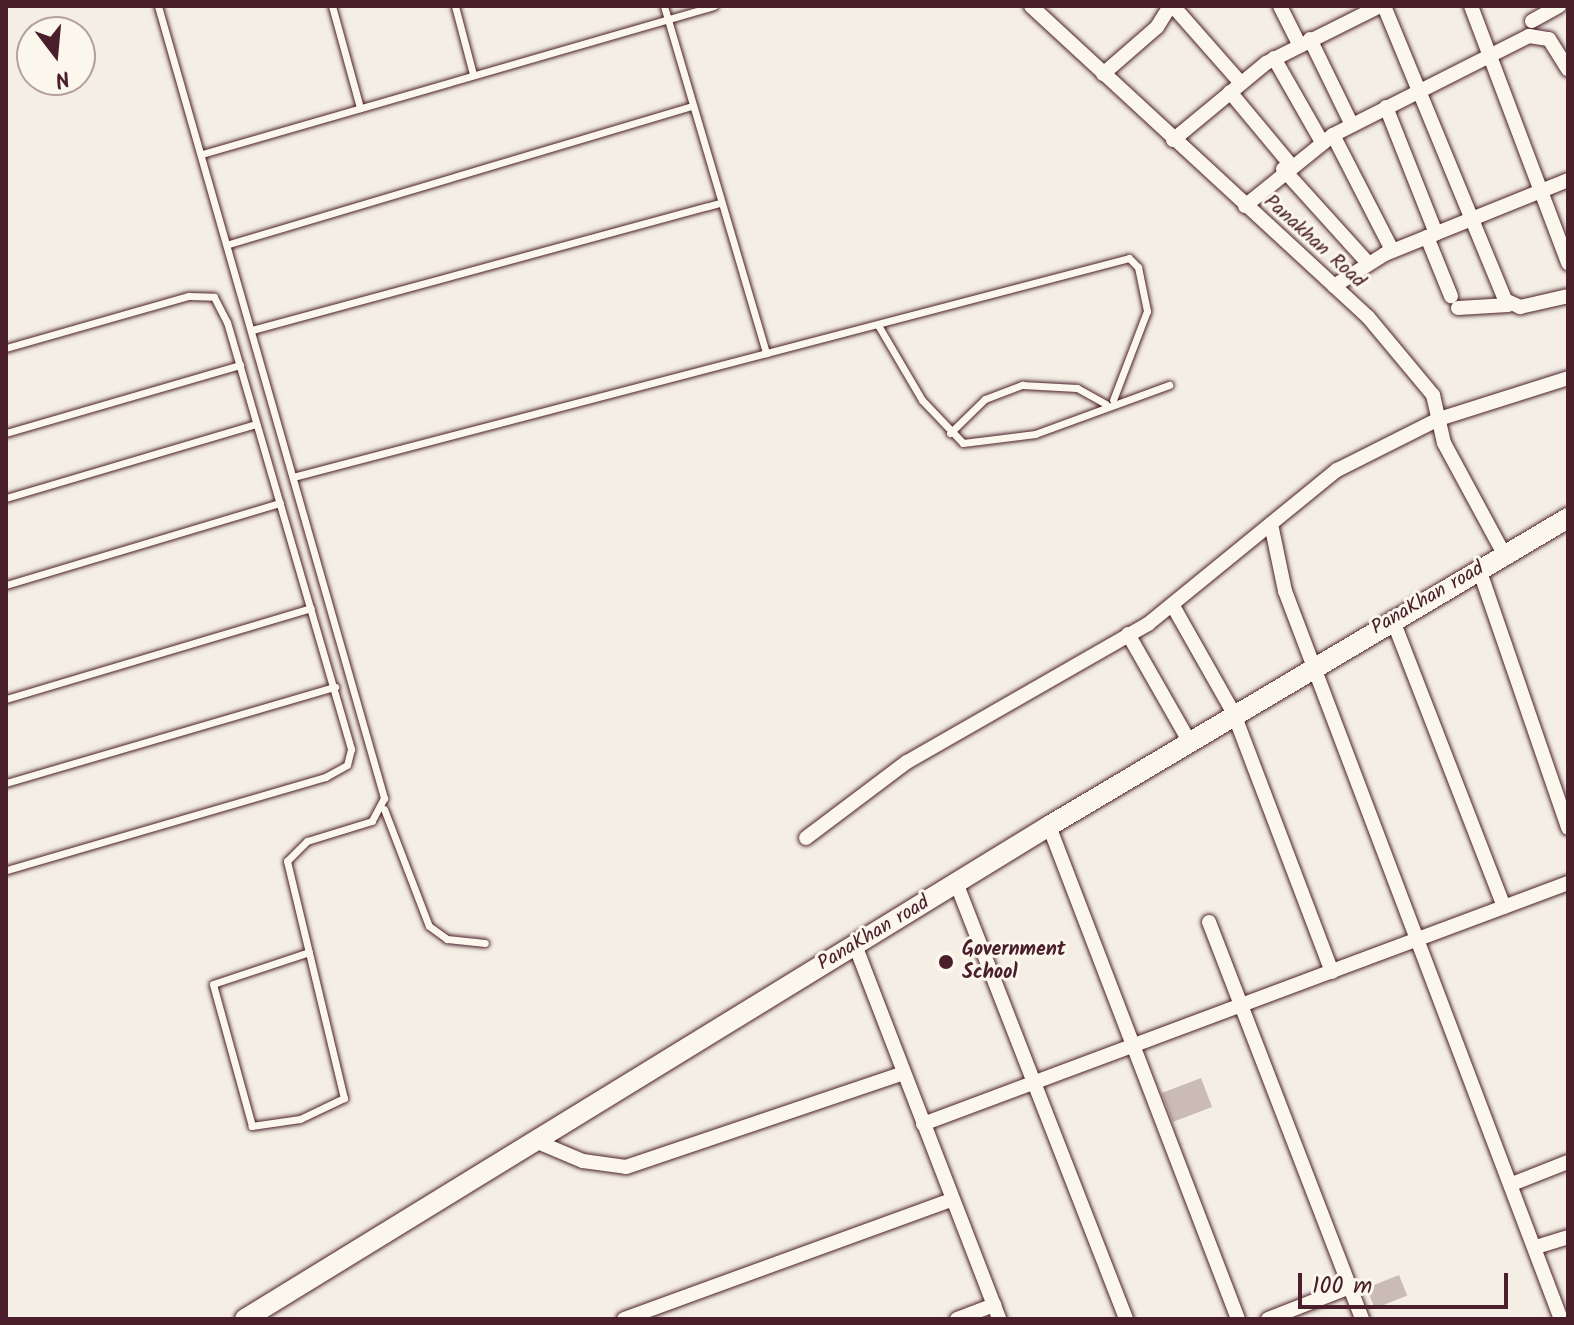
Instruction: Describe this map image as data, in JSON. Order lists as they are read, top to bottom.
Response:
{
  "streets": {
    "street": ["Panakhan Road", "PanaKhan road"]
  },
  "crossings": [
    ["Panakhan Road", "PanaKhan road"]
  ],
  "places": ["Government School"],
  "scale_bar": "100 m",
  "north": "bottom"
}
